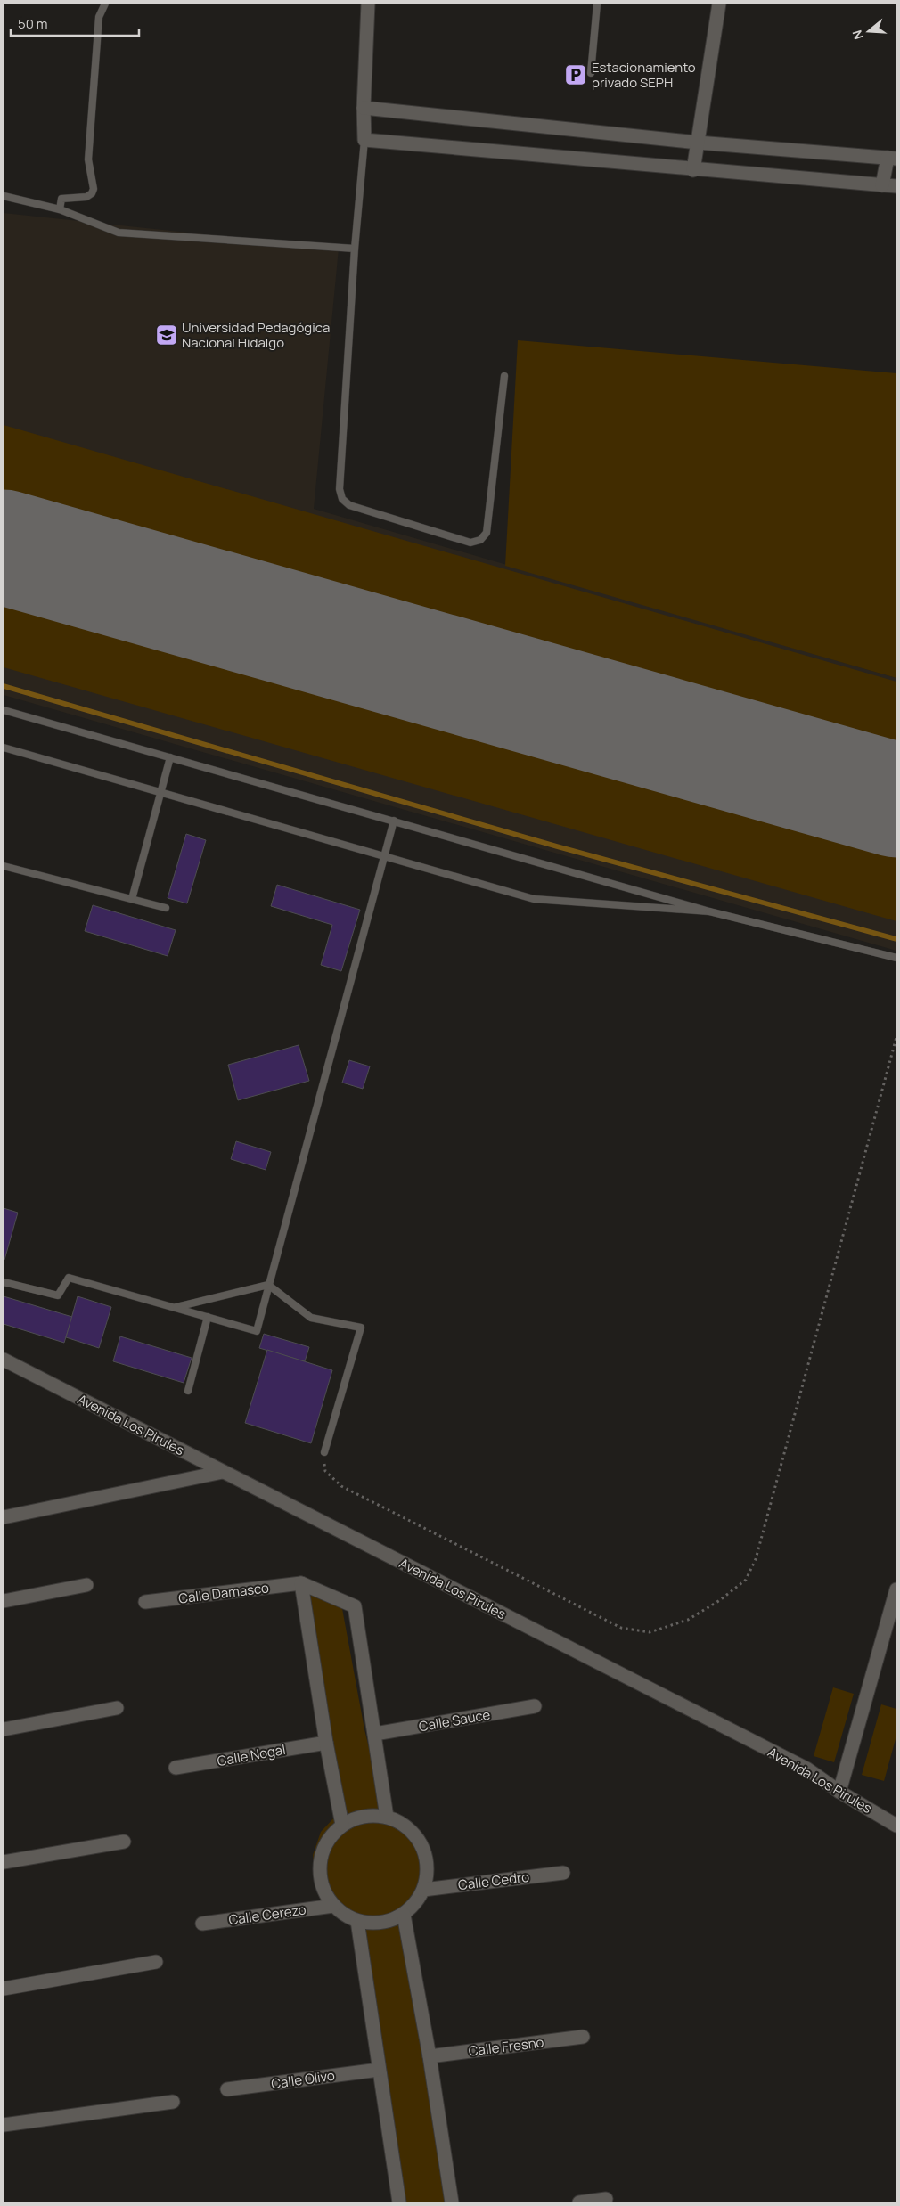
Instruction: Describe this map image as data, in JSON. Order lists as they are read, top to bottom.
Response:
{
  "streets": {
    "street": [
      "Avenida Los Pirules",
      "Calle Damasco",
      "Calle Sauce",
      "Calle Nogal",
      "Calle Cedro",
      "Calle Cerezo",
      "Calle Fresno",
      "Calle Olivo"
    ]
  },
  "crossings": [
    ["Calle Cedro", "Calle Cerezo"]
  ],
  "places": {
    "parking": ["Estacionamiento privado SEPH"],
    "school or university": ["Universidad Pedagógica Nacional Hidalgo"]
  },
  "scale_bar": "50 m",
  "north": "left"
}
